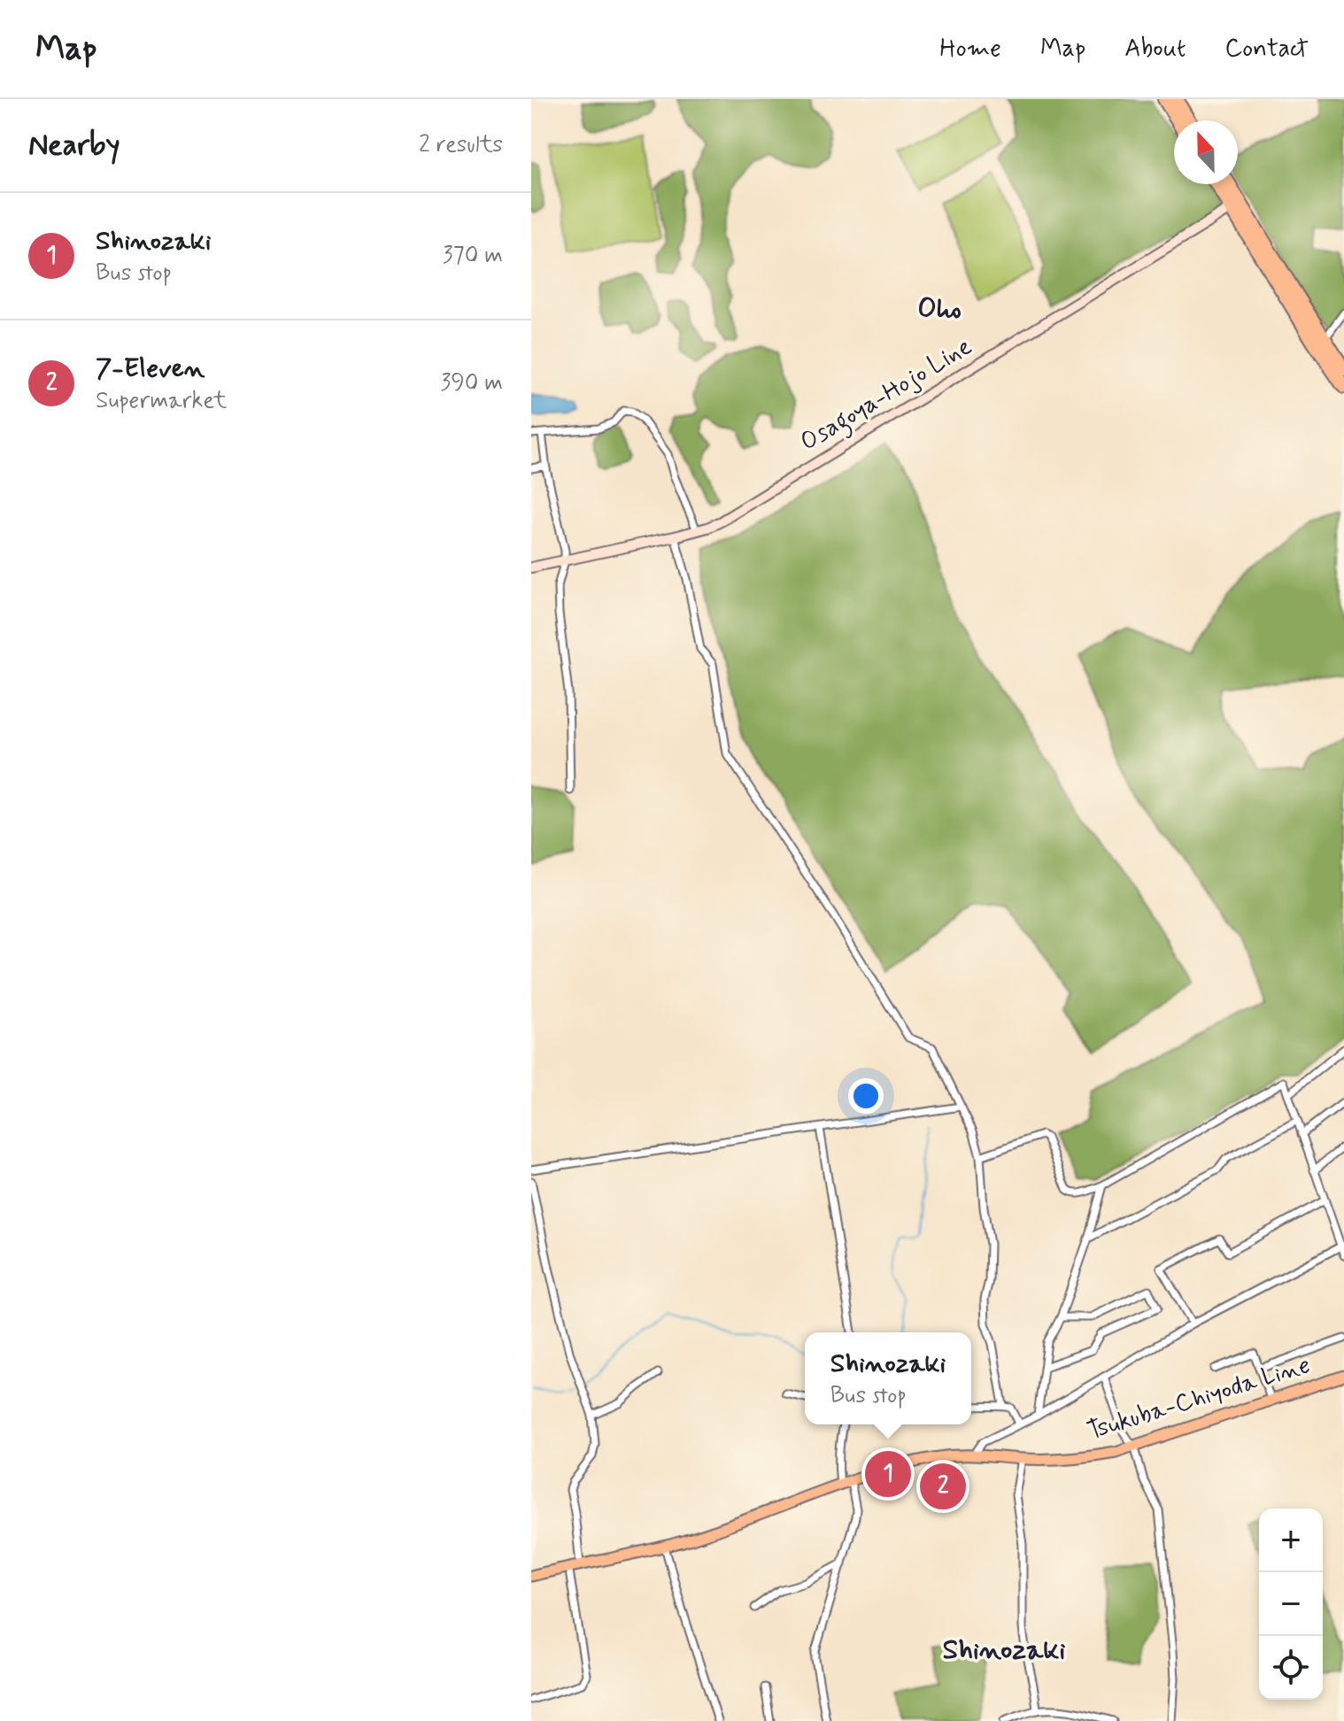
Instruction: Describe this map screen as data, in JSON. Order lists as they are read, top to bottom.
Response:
{
  "streets": {
    "main road": ["Osagoya-Hojo Line", "Tsukuba-Chiyoda Line"]
  },
  "districts": ["Oho", "Shinozaki"],
  "north": "top",
  "page": {
    "header": "Map",
    "nav": [
      "Home",
      "Map",
      "About",
      "Contact"
    ],
    "heading": ["Nearby", "2 results"],
    "list": [
      {
        "mark": "1",
        "name": "Shinozaki",
        "note": "Bus stop",
        "value": "370 m"
      },
      {
        "mark": "2",
        "name": "7-Eleven",
        "note": "Supermarket",
        "value": "390 m"
      }
    ],
    "popup": ["Shinozaki", "Bus stop"],
    "pins": ["1", "2"],
    "map_buttons": ["+", "−"]
  }
}
